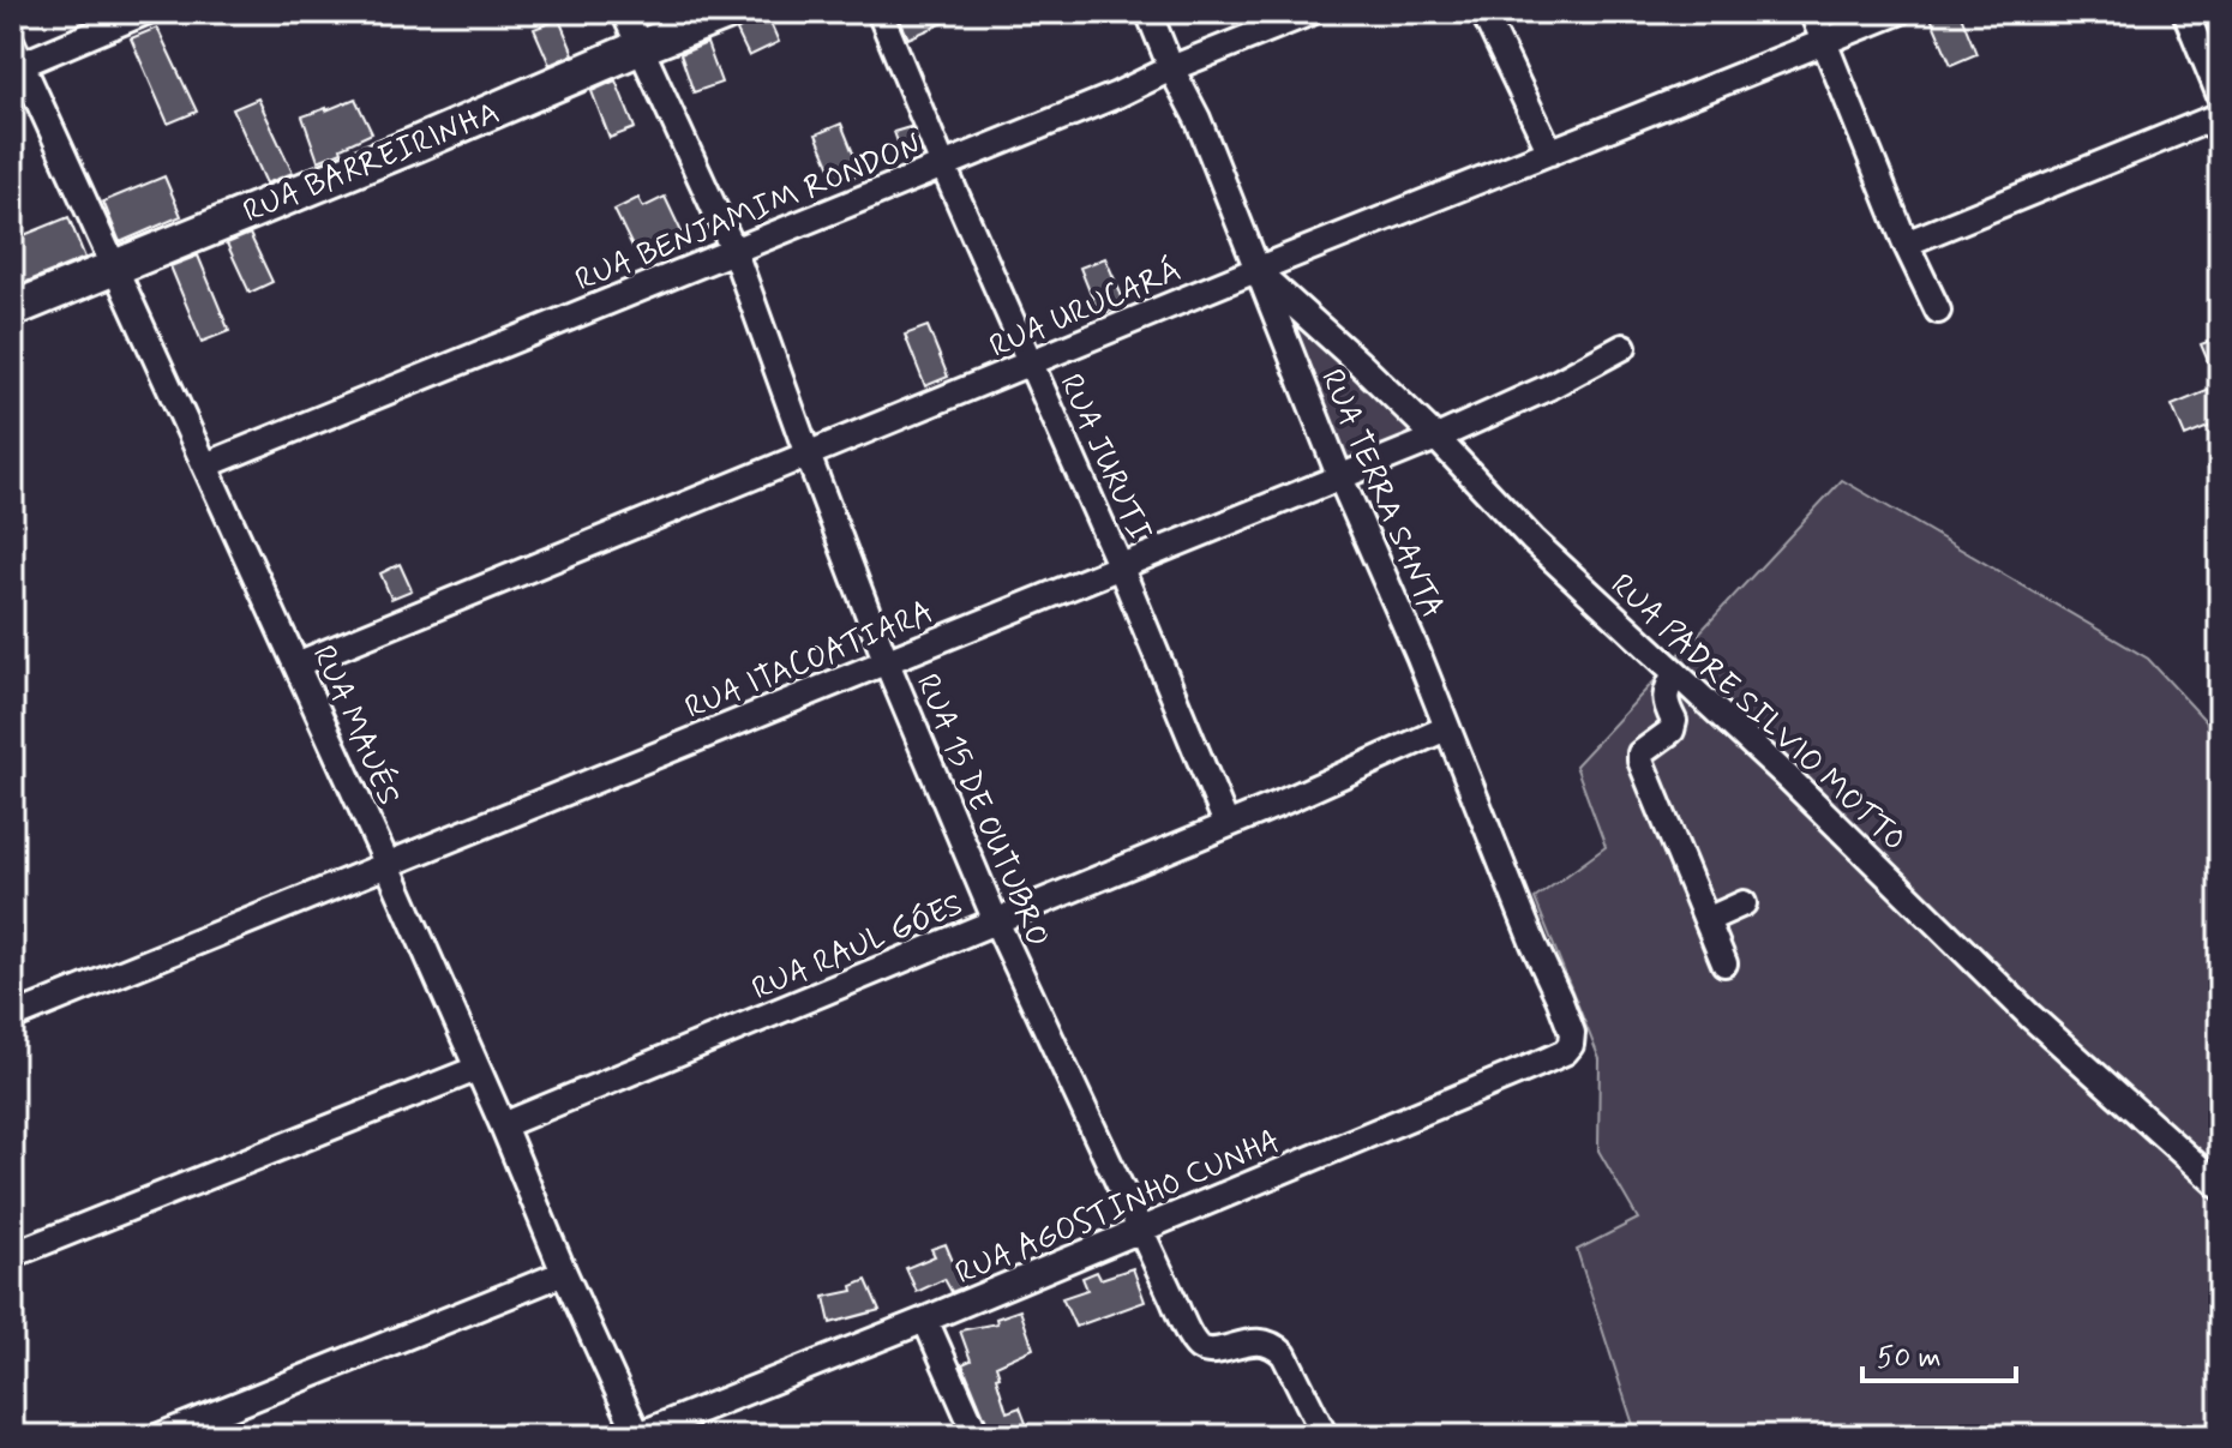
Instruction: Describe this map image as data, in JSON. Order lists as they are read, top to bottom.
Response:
{
  "streets": {
    "street": [
      "RUA BARREIRINHA",
      "RUA BENJAMIM RONDON",
      "RUA URUCARÁ",
      "RUA JURUTI",
      "RUA TERRA SANTA",
      "RUA ITACOATIARA",
      "RUA PADRE SILVIO MOTTO",
      "RUA MAUÉS",
      "RUA 15 DE OUTUBRO",
      "RUA RAUL GÓES",
      "RUA AGOSTINHO CUNHA"
    ]
  },
  "crossings": [
    ["RUA BARREIRINHA", "RUA MAUÉS"],
    ["RUA BARREIRINHA", "RUA 15 DE OUTUBRO"],
    ["RUA BENJAMIM RONDON", "RUA JURUTI"],
    ["RUA BENJAMIM RONDON", "RUA TERRA SANTA"],
    ["RUA BENJAMIM RONDON", "RUA MAUÉS"],
    ["RUA BENJAMIM RONDON", "RUA 15 DE OUTUBRO"],
    ["RUA URUCARÁ", "RUA JURUTI"],
    ["RUA URUCARÁ", "RUA TERRA SANTA"],
    ["RUA URUCARÁ", "RUA PADRE SILVIO MOTTO"],
    ["RUA URUCARÁ", "RUA MAUÉS"],
    ["RUA URUCARÁ", "RUA 15 DE OUTUBRO"],
    ["RUA JURUTI", "RUA ITACOATIARA"],
    ["RUA JURUTI", "RUA RAUL GÓES"],
    ["RUA TERRA SANTA", "RUA ITACOATIARA"],
    ["RUA TERRA SANTA", "RUA PADRE SILVIO MOTTO"],
    ["RUA TERRA SANTA", "RUA RAUL GÓES"],
    ["RUA TERRA SANTA", "RUA AGOSTINHO CUNHA"],
    ["RUA ITACOATIARA", "RUA PADRE SILVIO MOTTO"],
    ["RUA ITACOATIARA", "RUA MAUÉS"],
    ["RUA ITACOATIARA", "RUA 15 DE OUTUBRO"],
    ["RUA MAUÉS", "RUA RAUL GÓES"],
    ["RUA MAUÉS", "RUA AGOSTINHO CUNHA"],
    ["RUA 15 DE OUTUBRO", "RUA RAUL GÓES"],
    ["RUA 15 DE OUTUBRO", "RUA AGOSTINHO CUNHA"]
  ],
  "scale_bar": "50 m"
}
